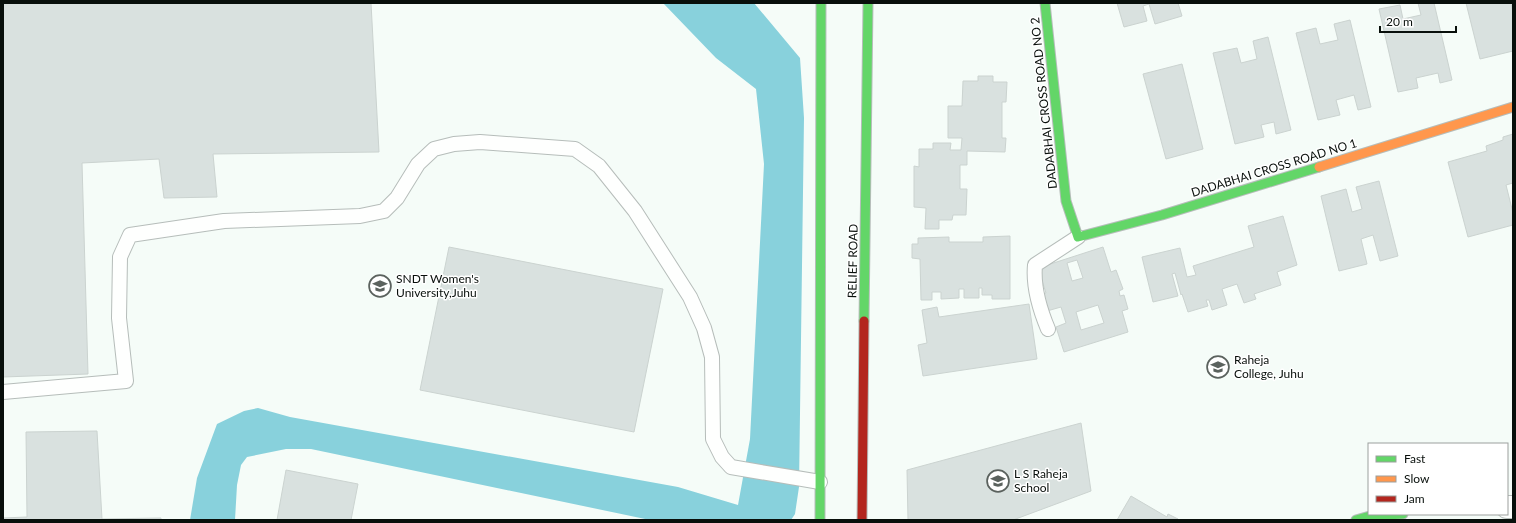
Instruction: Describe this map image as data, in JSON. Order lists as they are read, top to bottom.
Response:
{
  "streets": {
    "street": ["DADABHAI CROSS ROAD NO 2", "DADABHAI CROSS ROAD NO 1", "RELIEF ROAD"]
  },
  "crossings": [
    ["DADABHAI CROSS ROAD NO 2", "DADABHAI CROSS ROAD NO 1"]
  ],
  "places": {
    "school or university": ["SNDT Women's University,Juhu", "Raheja College, Juhu", "L S Raheja School"]
  },
  "legend": ["Fast", "Slow", "Jam"],
  "scale_bar": "20 m"
}
